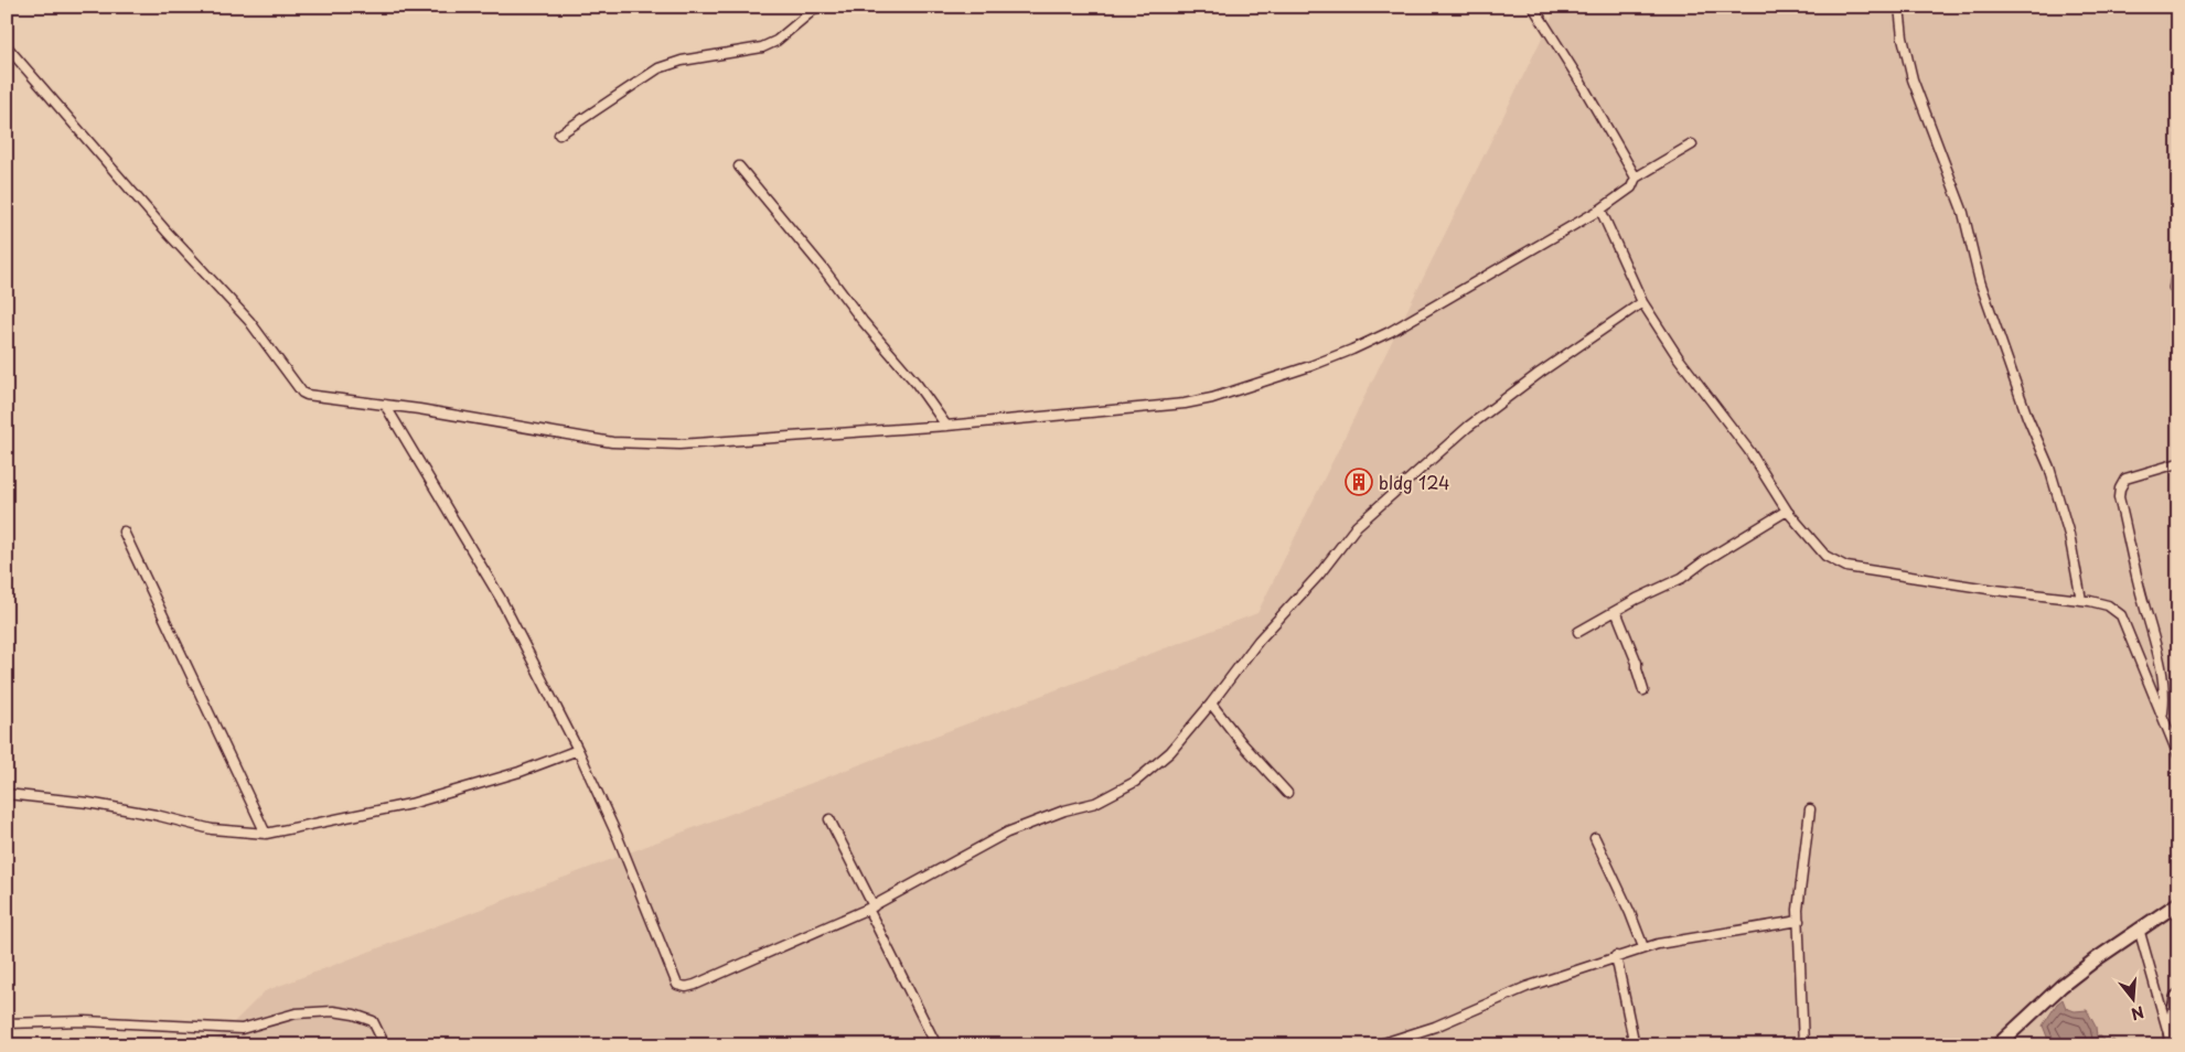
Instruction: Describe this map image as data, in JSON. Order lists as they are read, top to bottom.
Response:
{
  "places": {
    "building": ["bldg 124"]
  },
  "north": "bottom"
}
